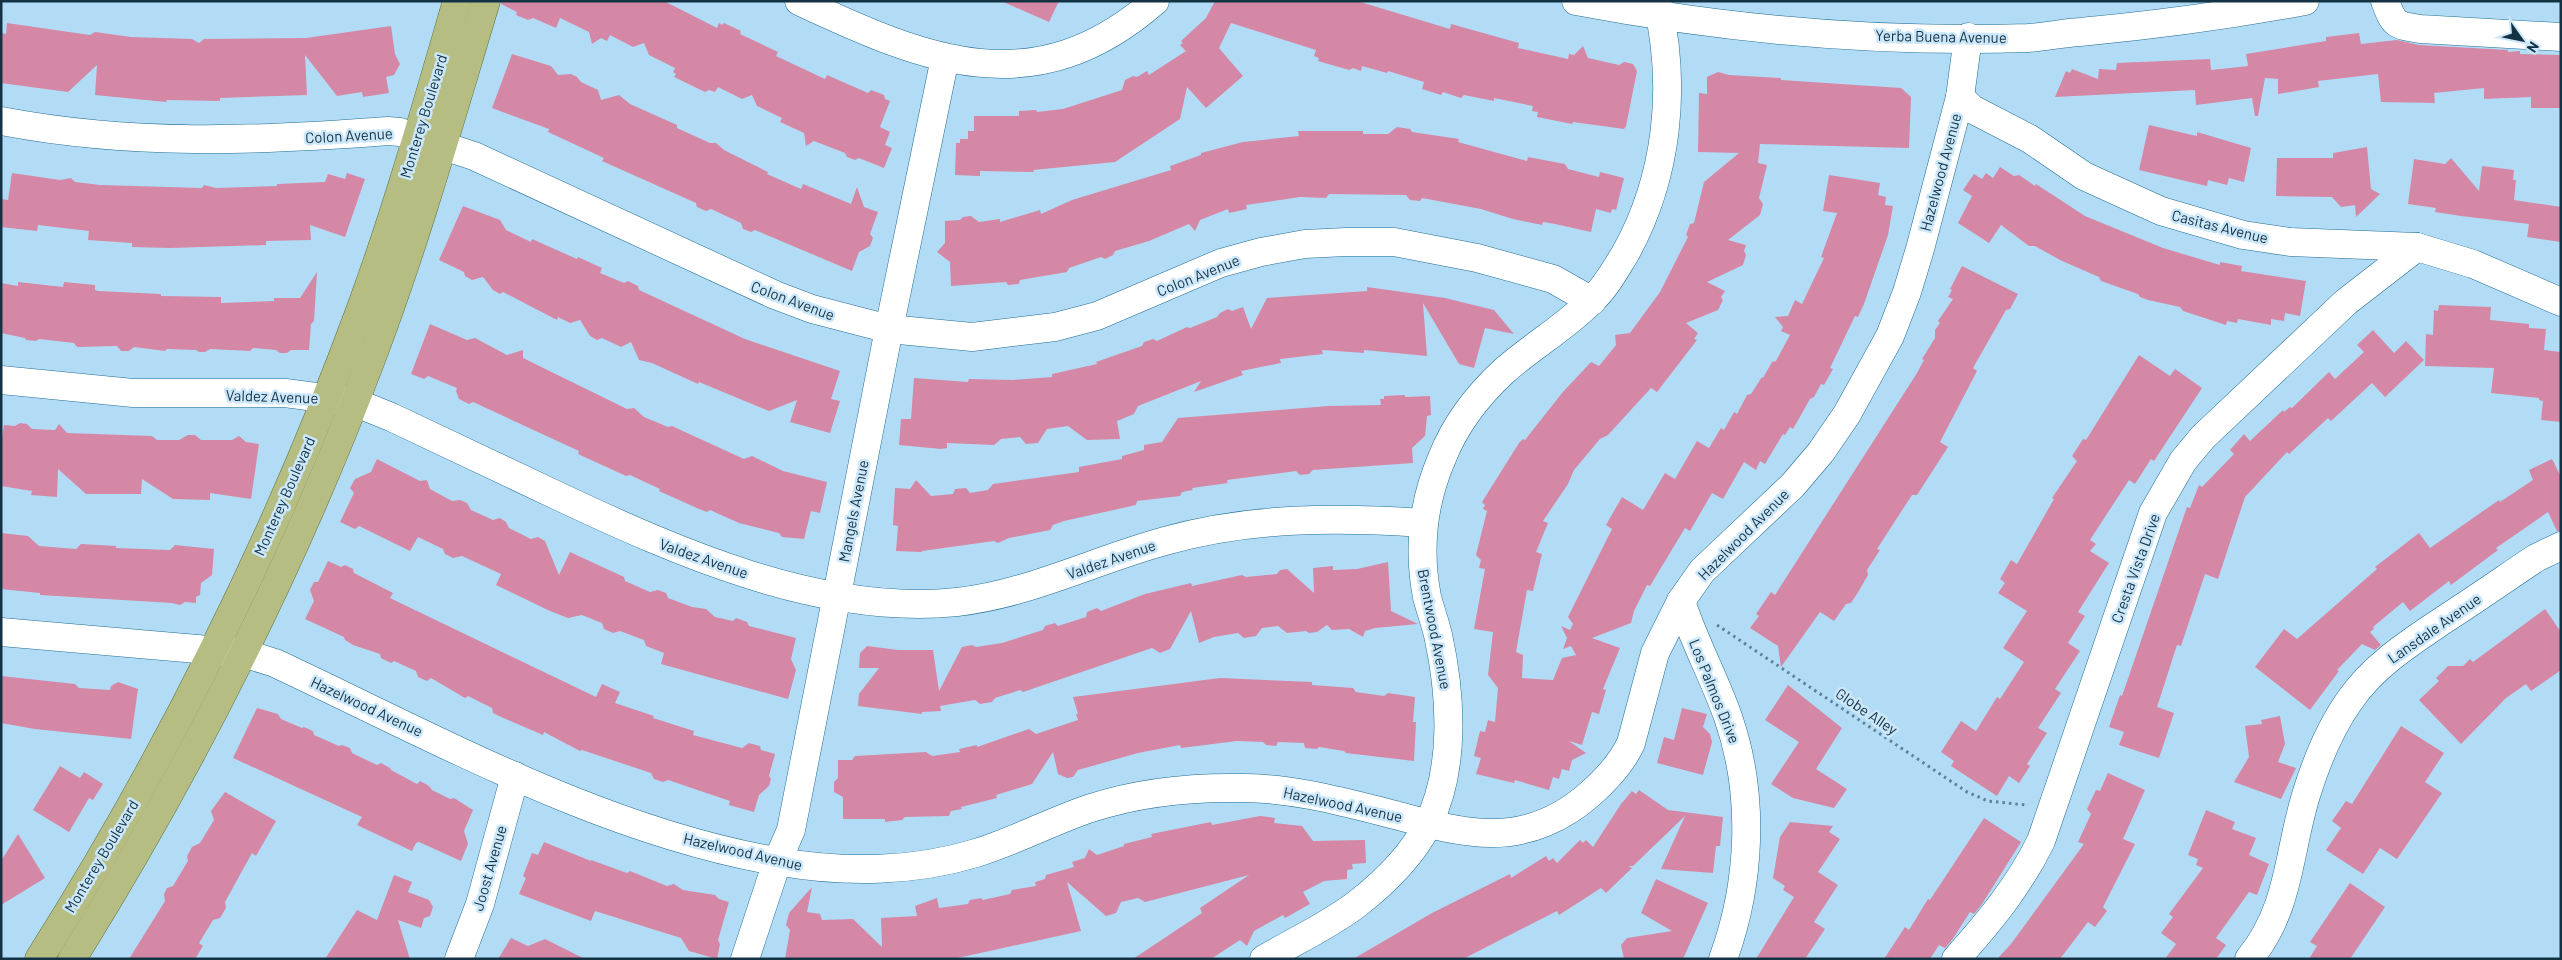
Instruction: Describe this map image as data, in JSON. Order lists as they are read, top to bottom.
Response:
{
  "streets": {
    "main road": ["Monterey Boulevard"],
    "street": [
      "Yerba Buena Avenue",
      "Colon Avenue",
      "Hazelwood Avenue",
      "Casitas Avenue",
      "Valdez Avenue",
      "Mangels Avenue",
      "Cresta Vista Drive",
      "Lansdale Avenue",
      "Brentwood Avenue",
      "Los Palmos Drive",
      "Joost Avenue"
    ],
    "path": ["Globe Alley"]
  },
  "crossings": [
    ["Yerba Buena Avenue", "Hazelwood Avenue"],
    ["Yerba Buena Avenue", "Brentwood Avenue"],
    ["Monterey Boulevard", "Colon Avenue"],
    ["Monterey Boulevard", "Hazelwood Avenue"],
    ["Monterey Boulevard", "Valdez Avenue"],
    ["Colon Avenue", "Mangels Avenue"],
    ["Colon Avenue", "Brentwood Avenue"],
    ["Hazelwood Avenue", "Casitas Avenue"],
    ["Hazelwood Avenue", "Mangels Avenue"],
    ["Hazelwood Avenue", "Brentwood Avenue"],
    ["Hazelwood Avenue", "Los Palmos Drive"],
    ["Hazelwood Avenue", "Joost Avenue"],
    ["Casitas Avenue", "Cresta Vista Drive"],
    ["Valdez Avenue", "Mangels Avenue"],
    ["Valdez Avenue", "Brentwood Avenue"],
    ["Cresta Vista Drive", "Globe Alley"]
  ],
  "north": "bottom right"
}
